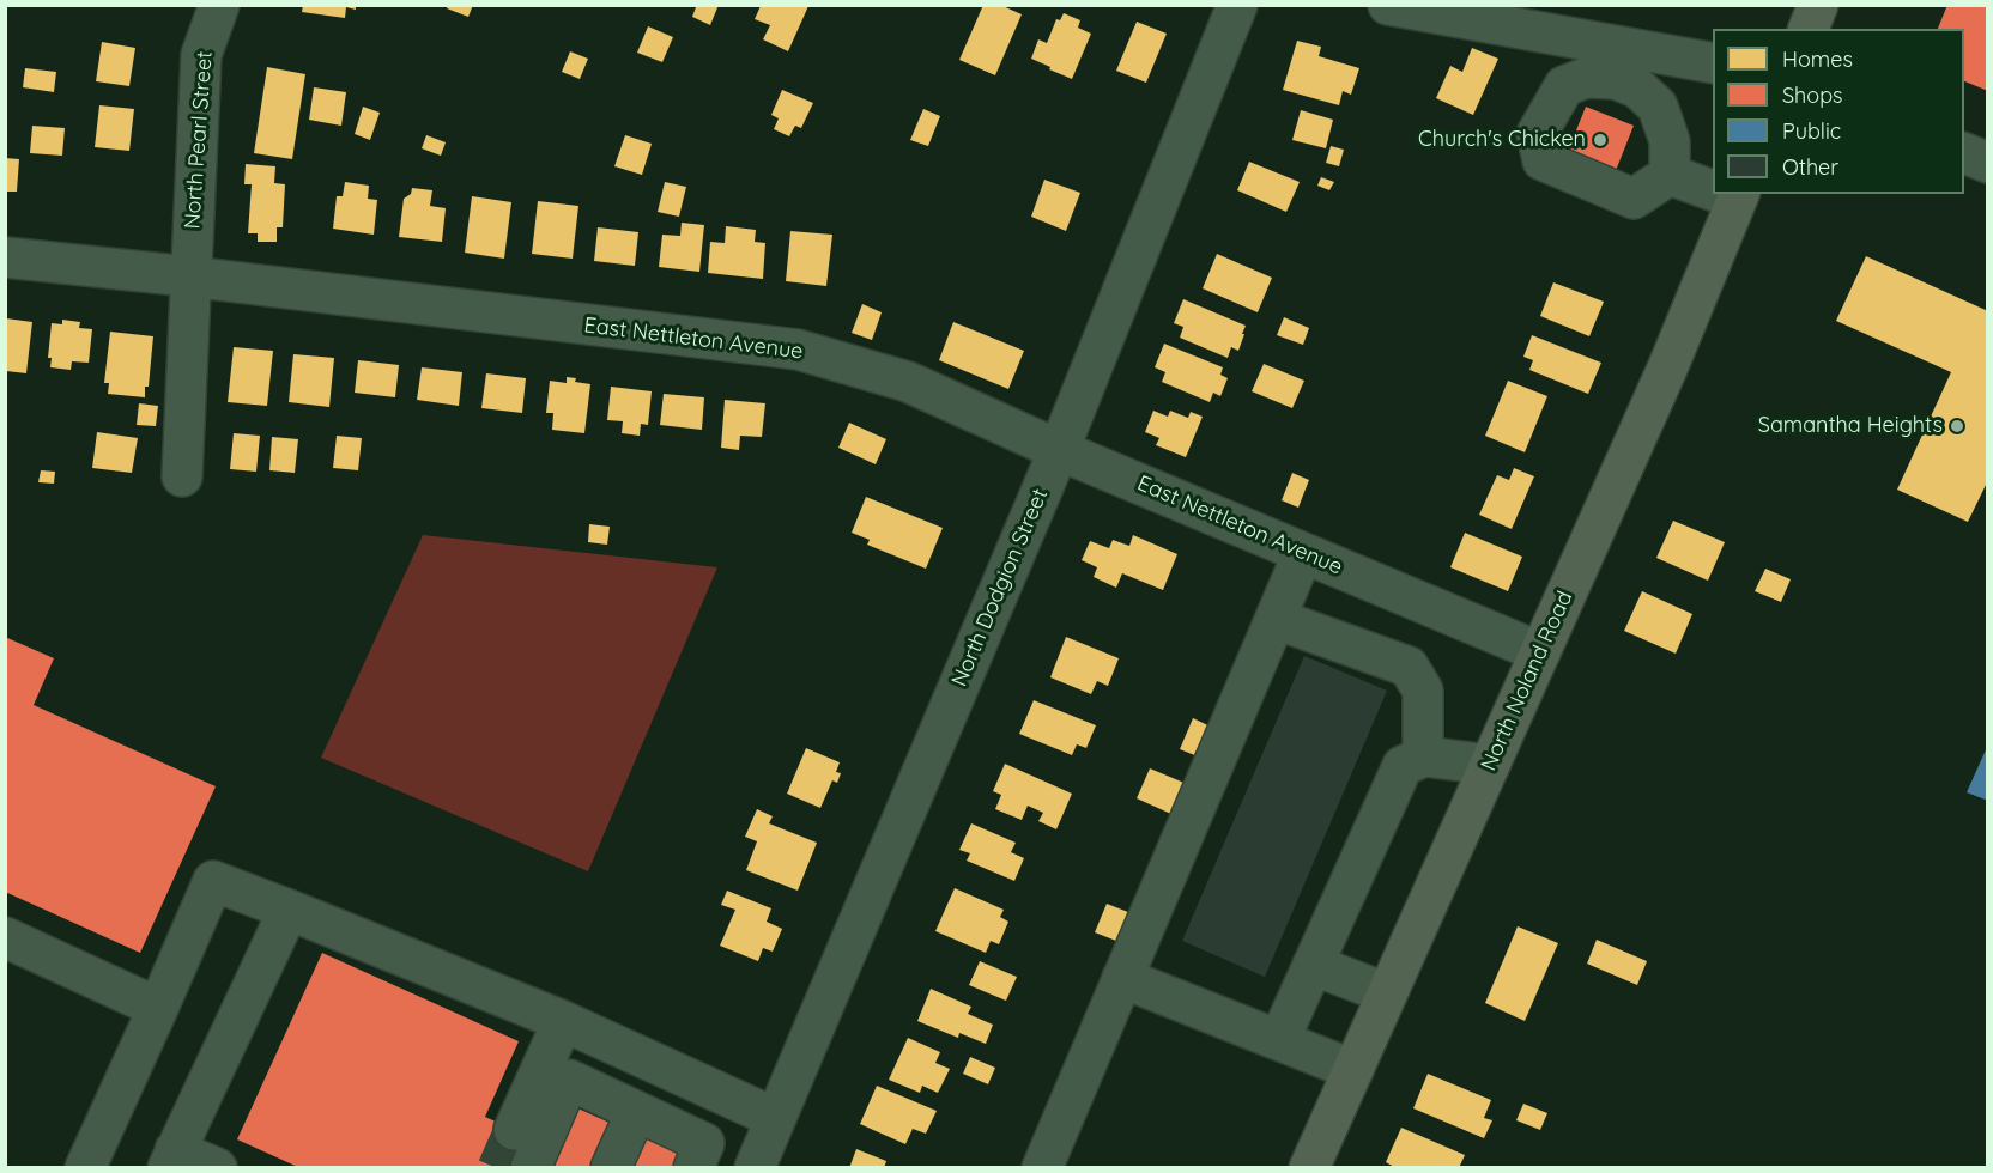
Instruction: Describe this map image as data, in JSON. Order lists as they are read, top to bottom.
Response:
{
  "streets": {
    "main road": ["North Noland Road"],
    "street": ["North Pearl Street", "East Nettleton Avenue", "North Dodgion Street"]
  },
  "crossings": [
    ["North Pearl Street", "East Nettleton Avenue"],
    ["East Nettleton Avenue", "North Dodgion Street"],
    ["East Nettleton Avenue", "North Noland Road"]
  ],
  "places": ["Church's Chicken", "Samantha Heights"],
  "legend": [
    "Homes",
    "Shops",
    "Public",
    "Other"
  ]
}
